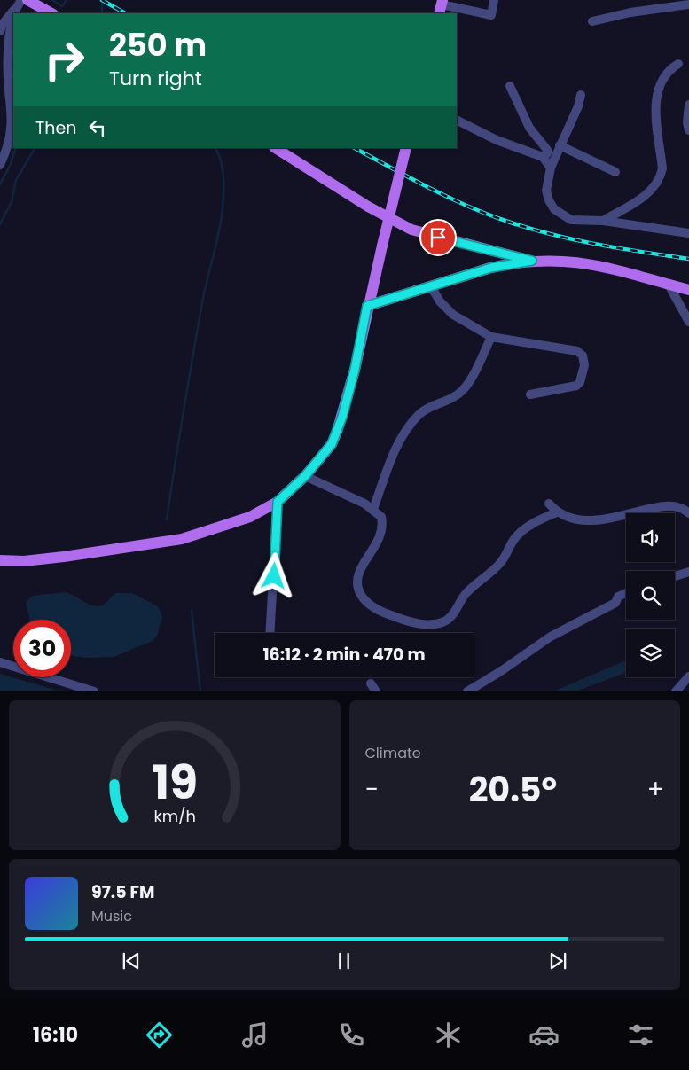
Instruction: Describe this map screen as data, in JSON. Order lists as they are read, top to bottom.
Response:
{
  "page": {
    "turn": ["250 m", "Turn right"],
    "then": "Then",
    "limit": "30",
    "trip": "16:12 · 2 min · 470 m",
    "tile": "Climate",
    "heat": ["−", "20.5°", "+"],
    "song": ["97.5 FM", "Music"],
    "tabs": "16:10",
    "gauge": ["19", "km/h"]
  }
}
